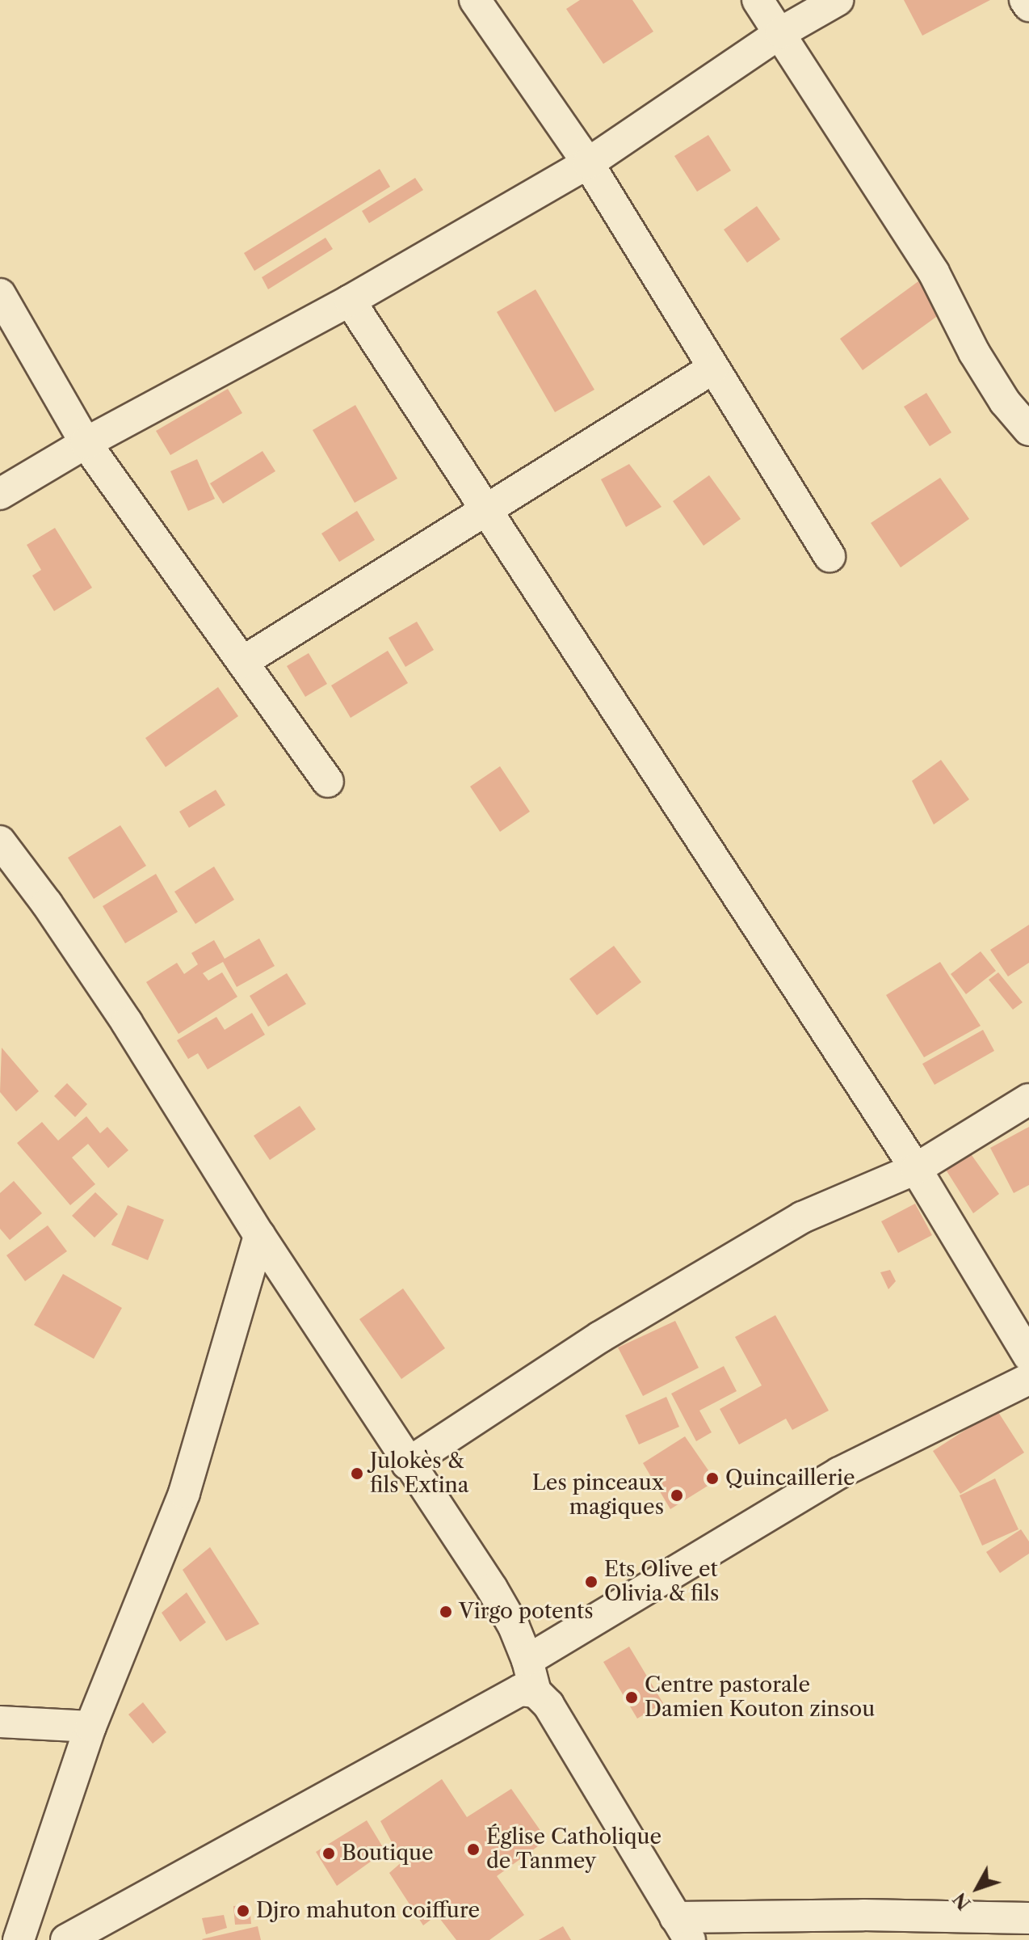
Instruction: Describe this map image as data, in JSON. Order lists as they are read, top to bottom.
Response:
{
  "places": [
    "Julokès & fils Extina",
    "Quincaillerie",
    "Les pinceaux magiques",
    "Ets Olive et Olivia & fils",
    "Virgo potents",
    "Centre pastorale Damien Kouton zinsou",
    "Église Catholique de Tanmey",
    "Boutique",
    "Djro mahuton coiffure"
  ],
  "north": "bottom left"
}
